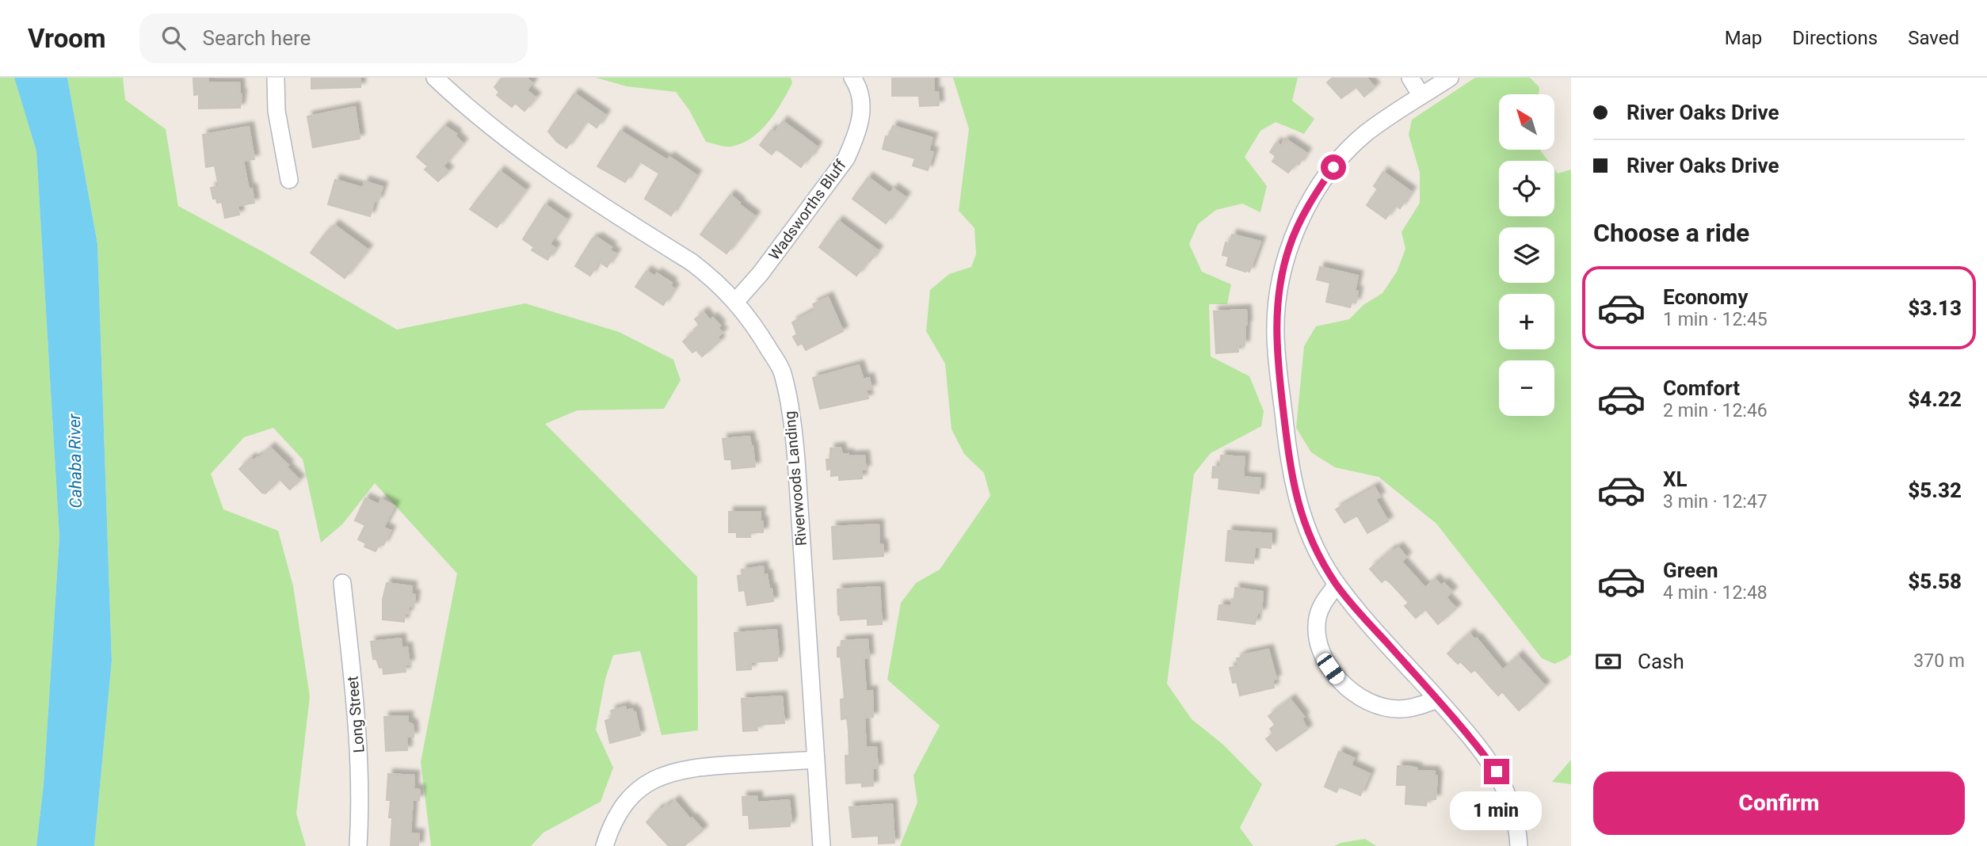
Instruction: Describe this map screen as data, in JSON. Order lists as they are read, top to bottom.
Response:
{
  "streets": {
    "street": ["Wadsworths Bluff", "Riverwoods Landing", "Long Street"]
  },
  "crossings": [
    ["Wadsworths Bluff", "Riverwoods Landing"]
  ],
  "water": ["Cahaba River"],
  "north": "top left",
  "page": {
    "header": "Vroom",
    "search": "Search here",
    "nav": ["Map", "Directions", "Saved"],
    "banner": ["River Oaks Drive", "River Oaks Drive"],
    "map_buttons": ["+", "−"],
    "heading": "Choose a ride",
    "list": [
      {
        "name": "Economy",
        "note": "1 min · 12:45",
        "value": "$3.13"
      },
      {
        "name": "Comfort",
        "note": "2 min · 12:46",
        "value": "$4.22"
      },
      {
        "name": "XL",
        "note": "3 min · 12:47",
        "value": "$5.32"
      },
      {
        "name": "Green",
        "note": "4 min · 12:48",
        "value": "$5.58"
      }
    ],
    "pay": ["Cash", "370 m"],
    "buttons": "Confirm",
    "bubble": "1 min"
  }
}
